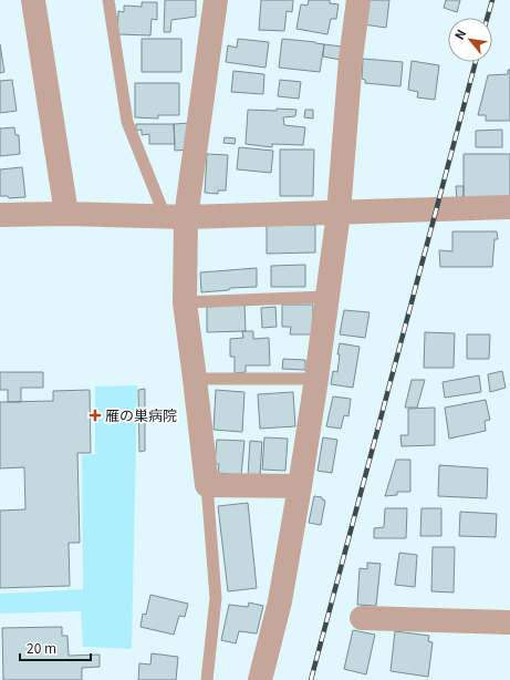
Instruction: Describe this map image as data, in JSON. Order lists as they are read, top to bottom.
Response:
{
  "places": {
    "health": ["雁の巣病院"]
  },
  "scale_bar": "20 m",
  "north": "top left"
}
